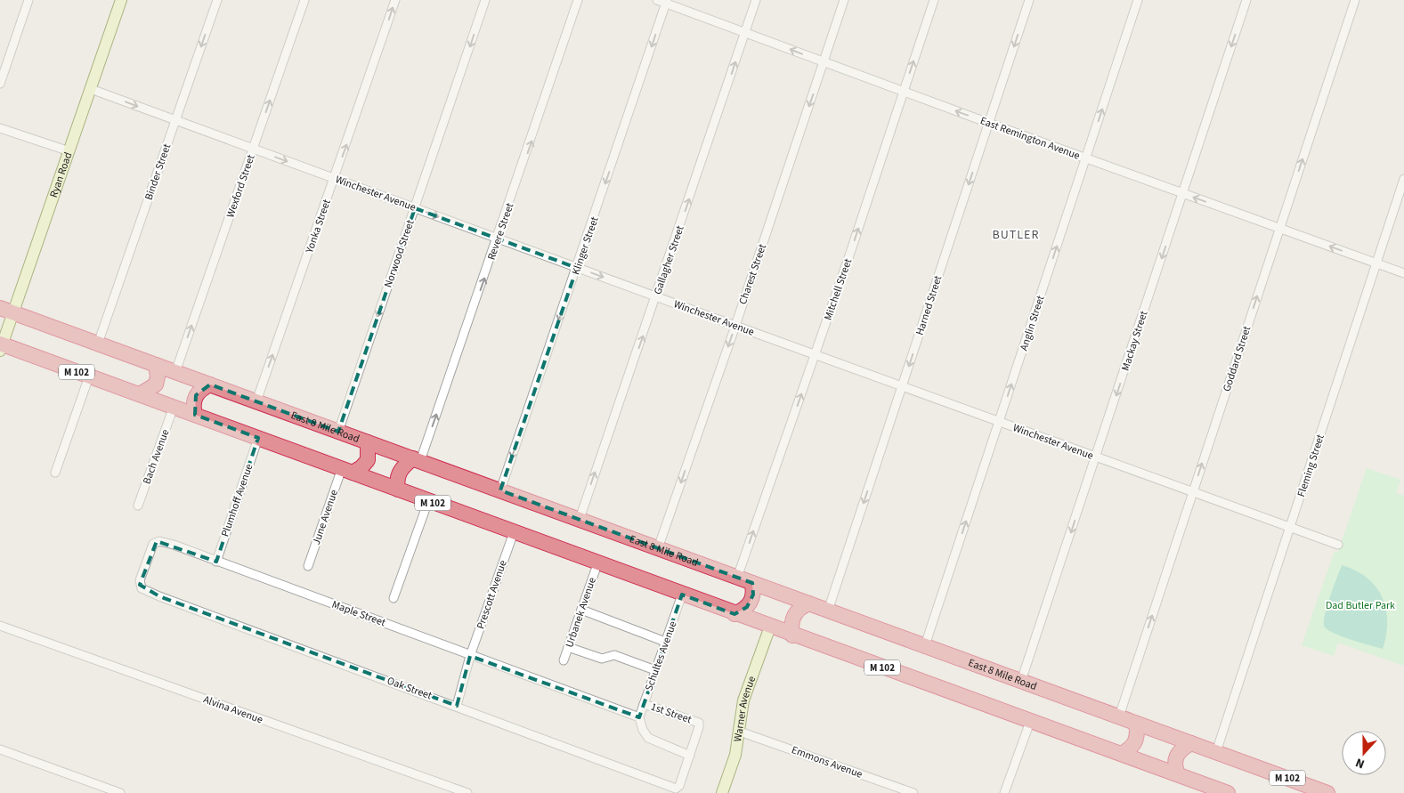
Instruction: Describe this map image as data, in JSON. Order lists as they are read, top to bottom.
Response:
{
  "streets": {
    "highway": ["M 102", "East 8 Mile Road"],
    "street": [
      "East Remington Avenue",
      "Binder Street",
      "Ryan Road",
      "Wexford Street",
      "Winchester Avenue",
      "Yonka Street",
      "Revere Street",
      "Klinger Street",
      "Norwood Street",
      "Gallagher Street",
      "Charest Street",
      "Mitchell Street",
      "Harned Street",
      "Anglin Street",
      "Mackay Street",
      "Goddard Street",
      "Bach Avenue",
      "Fleming Street",
      "Plumhoff Avenue",
      "June Avenue",
      "Prescott Avenue",
      "Urbanek Avenue",
      "Maple Street",
      "Schultes Avenue",
      "Oak Street",
      "Alvina Avenue",
      "Warner Avenue",
      "1st Street",
      "Emmons Avenue"
    ]
  },
  "crossings": [
    ["East Remington Avenue", "Klinger Street"],
    ["East Remington Avenue", "Gallagher Street"],
    ["East Remington Avenue", "Charest Street"],
    ["East Remington Avenue", "Mitchell Street"],
    ["East Remington Avenue", "Harned Street"],
    ["East Remington Avenue", "Anglin Street"],
    ["East Remington Avenue", "Mackay Street"],
    ["East Remington Avenue", "Goddard Street"],
    ["East Remington Avenue", "Fleming Street"],
    ["Binder Street", "Winchester Avenue"],
    ["Binder Street", "East 8 Mile Road"],
    ["Ryan Road", "Winchester Avenue"],
    ["Ryan Road", "M 102"],
    ["Ryan Road", "East 8 Mile Road"],
    ["Wexford Street", "Winchester Avenue"],
    ["Wexford Street", "East 8 Mile Road"],
    ["Winchester Avenue", "Yonka Street"],
    ["Winchester Avenue", "Revere Street"],
    ["Winchester Avenue", "Klinger Street"],
    ["Winchester Avenue", "Norwood Street"],
    ["Winchester Avenue", "Gallagher Street"],
    ["Winchester Avenue", "Charest Street"],
    ["Winchester Avenue", "Mitchell Street"],
    ["Winchester Avenue", "Harned Street"],
    ["Winchester Avenue", "Anglin Street"],
    ["Winchester Avenue", "Mackay Street"],
    ["Winchester Avenue", "Goddard Street"],
    ["Winchester Avenue", "Fleming Street"],
    ["Yonka Street", "East 8 Mile Road"],
    ["Revere Street", "East 8 Mile Road"],
    ["Klinger Street", "East 8 Mile Road"],
    ["Norwood Street", "East 8 Mile Road"],
    ["Gallagher Street", "East 8 Mile Road"],
    ["Charest Street", "East 8 Mile Road"],
    ["Mitchell Street", "East 8 Mile Road"],
    ["Harned Street", "East 8 Mile Road"],
    ["Anglin Street", "East 8 Mile Road"],
    ["Mackay Street", "East 8 Mile Road"],
    ["Goddard Street", "East 8 Mile Road"],
    ["M 102", "Bach Avenue"],
    ["M 102", "Plumhoff Avenue"],
    ["M 102", "June Avenue"],
    ["M 102", "Prescott Avenue"],
    ["M 102", "Urbanek Avenue"],
    ["M 102", "Schultes Avenue"],
    ["M 102", "Warner Avenue"],
    ["East 8 Mile Road", "Fleming Street"],
    ["Plumhoff Avenue", "Maple Street"],
    ["Prescott Avenue", "Maple Street"],
    ["Prescott Avenue", "Oak Street"],
    ["Maple Street", "Schultes Avenue"],
    ["Maple Street", "Oak Street"],
    ["Schultes Avenue", "1st Street"],
    ["Oak Street", "1st Street"],
    ["Warner Avenue", "Emmons Avenue"]
  ],
  "one_way": [
    "East Remington Avenue",
    "Binder Street",
    "Wexford Street",
    "Yonka Street",
    "Revere Street",
    "Klinger Street",
    "Norwood Street",
    "Gallagher Street",
    "Charest Street",
    "Mitchell Street",
    "Harned Street",
    "Anglin Street",
    "Mackay Street",
    "Goddard Street"
  ],
  "districts": ["BUTLER"],
  "parks": ["Dad Butler Park"],
  "north": "bottom"
}
